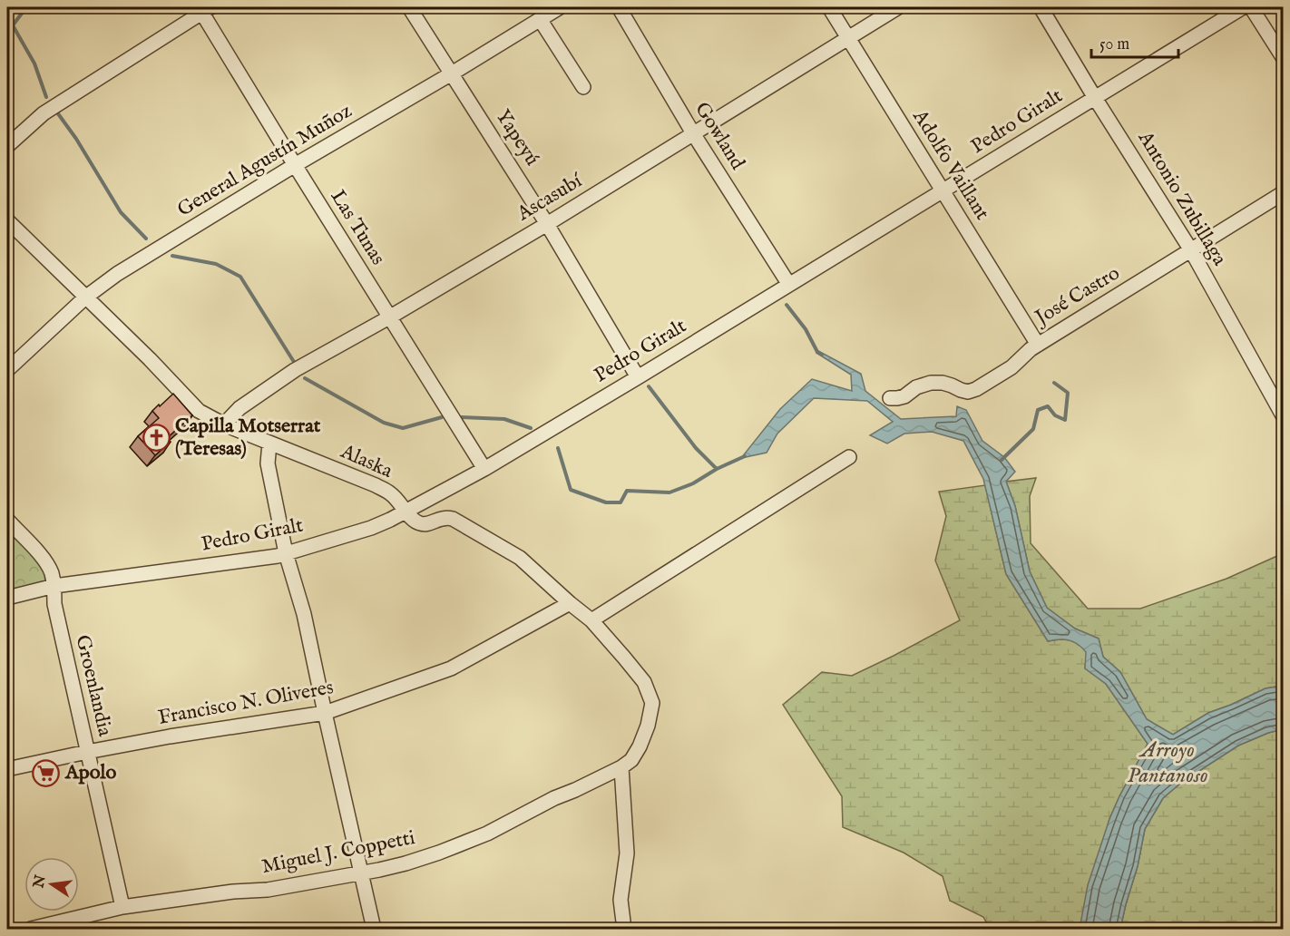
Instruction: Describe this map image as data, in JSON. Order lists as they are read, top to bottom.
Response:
{
  "streets": {
    "street": [
      "Pedro Giralt",
      "Gowland",
      "Yapeyú",
      "General Agustín Muñoz",
      "Adolfo Vaillant",
      "Ascasubí",
      "Antonio Zubillaga",
      "Las Tunas",
      "José Castro",
      "Alaska",
      "Groenlandia",
      "Francisco N. Oliveres",
      "Miguel J. Coppetti"
    ]
  },
  "crossings": [
    ["Pedro Giralt", "Gowland"],
    ["Pedro Giralt", "Yapeyú"],
    ["Pedro Giralt", "Adolfo Vaillant"],
    ["Pedro Giralt", "Antonio Zubillaga"],
    ["Pedro Giralt", "Las Tunas"],
    ["Pedro Giralt", "Alaska"],
    ["Pedro Giralt", "Groenlandia"],
    ["Gowland", "Ascasubí"],
    ["Yapeyú", "General Agustín Muñoz"],
    ["Yapeyú", "Ascasubí"],
    ["General Agustín Muñoz", "Las Tunas"],
    ["General Agustín Muñoz", "Alaska"],
    ["Adolfo Vaillant", "Ascasubí"],
    ["Adolfo Vaillant", "José Castro"],
    ["Ascasubí", "Las Tunas"],
    ["Ascasubí", "Alaska"],
    ["Antonio Zubillaga", "José Castro"],
    ["Alaska", "Francisco N. Oliveres"],
    ["Alaska", "Miguel J. Coppetti"],
    ["Groenlandia", "Francisco N. Oliveres"],
    ["Groenlandia", "Miguel J. Coppetti"]
  ],
  "water": ["Arroyo Pantanoso"],
  "places": {
    "church": ["Capilla Motserrat (Teresas)"],
    "supermarket": ["Apolo"]
  },
  "scale_bar": "50 m",
  "north": "left"
}
